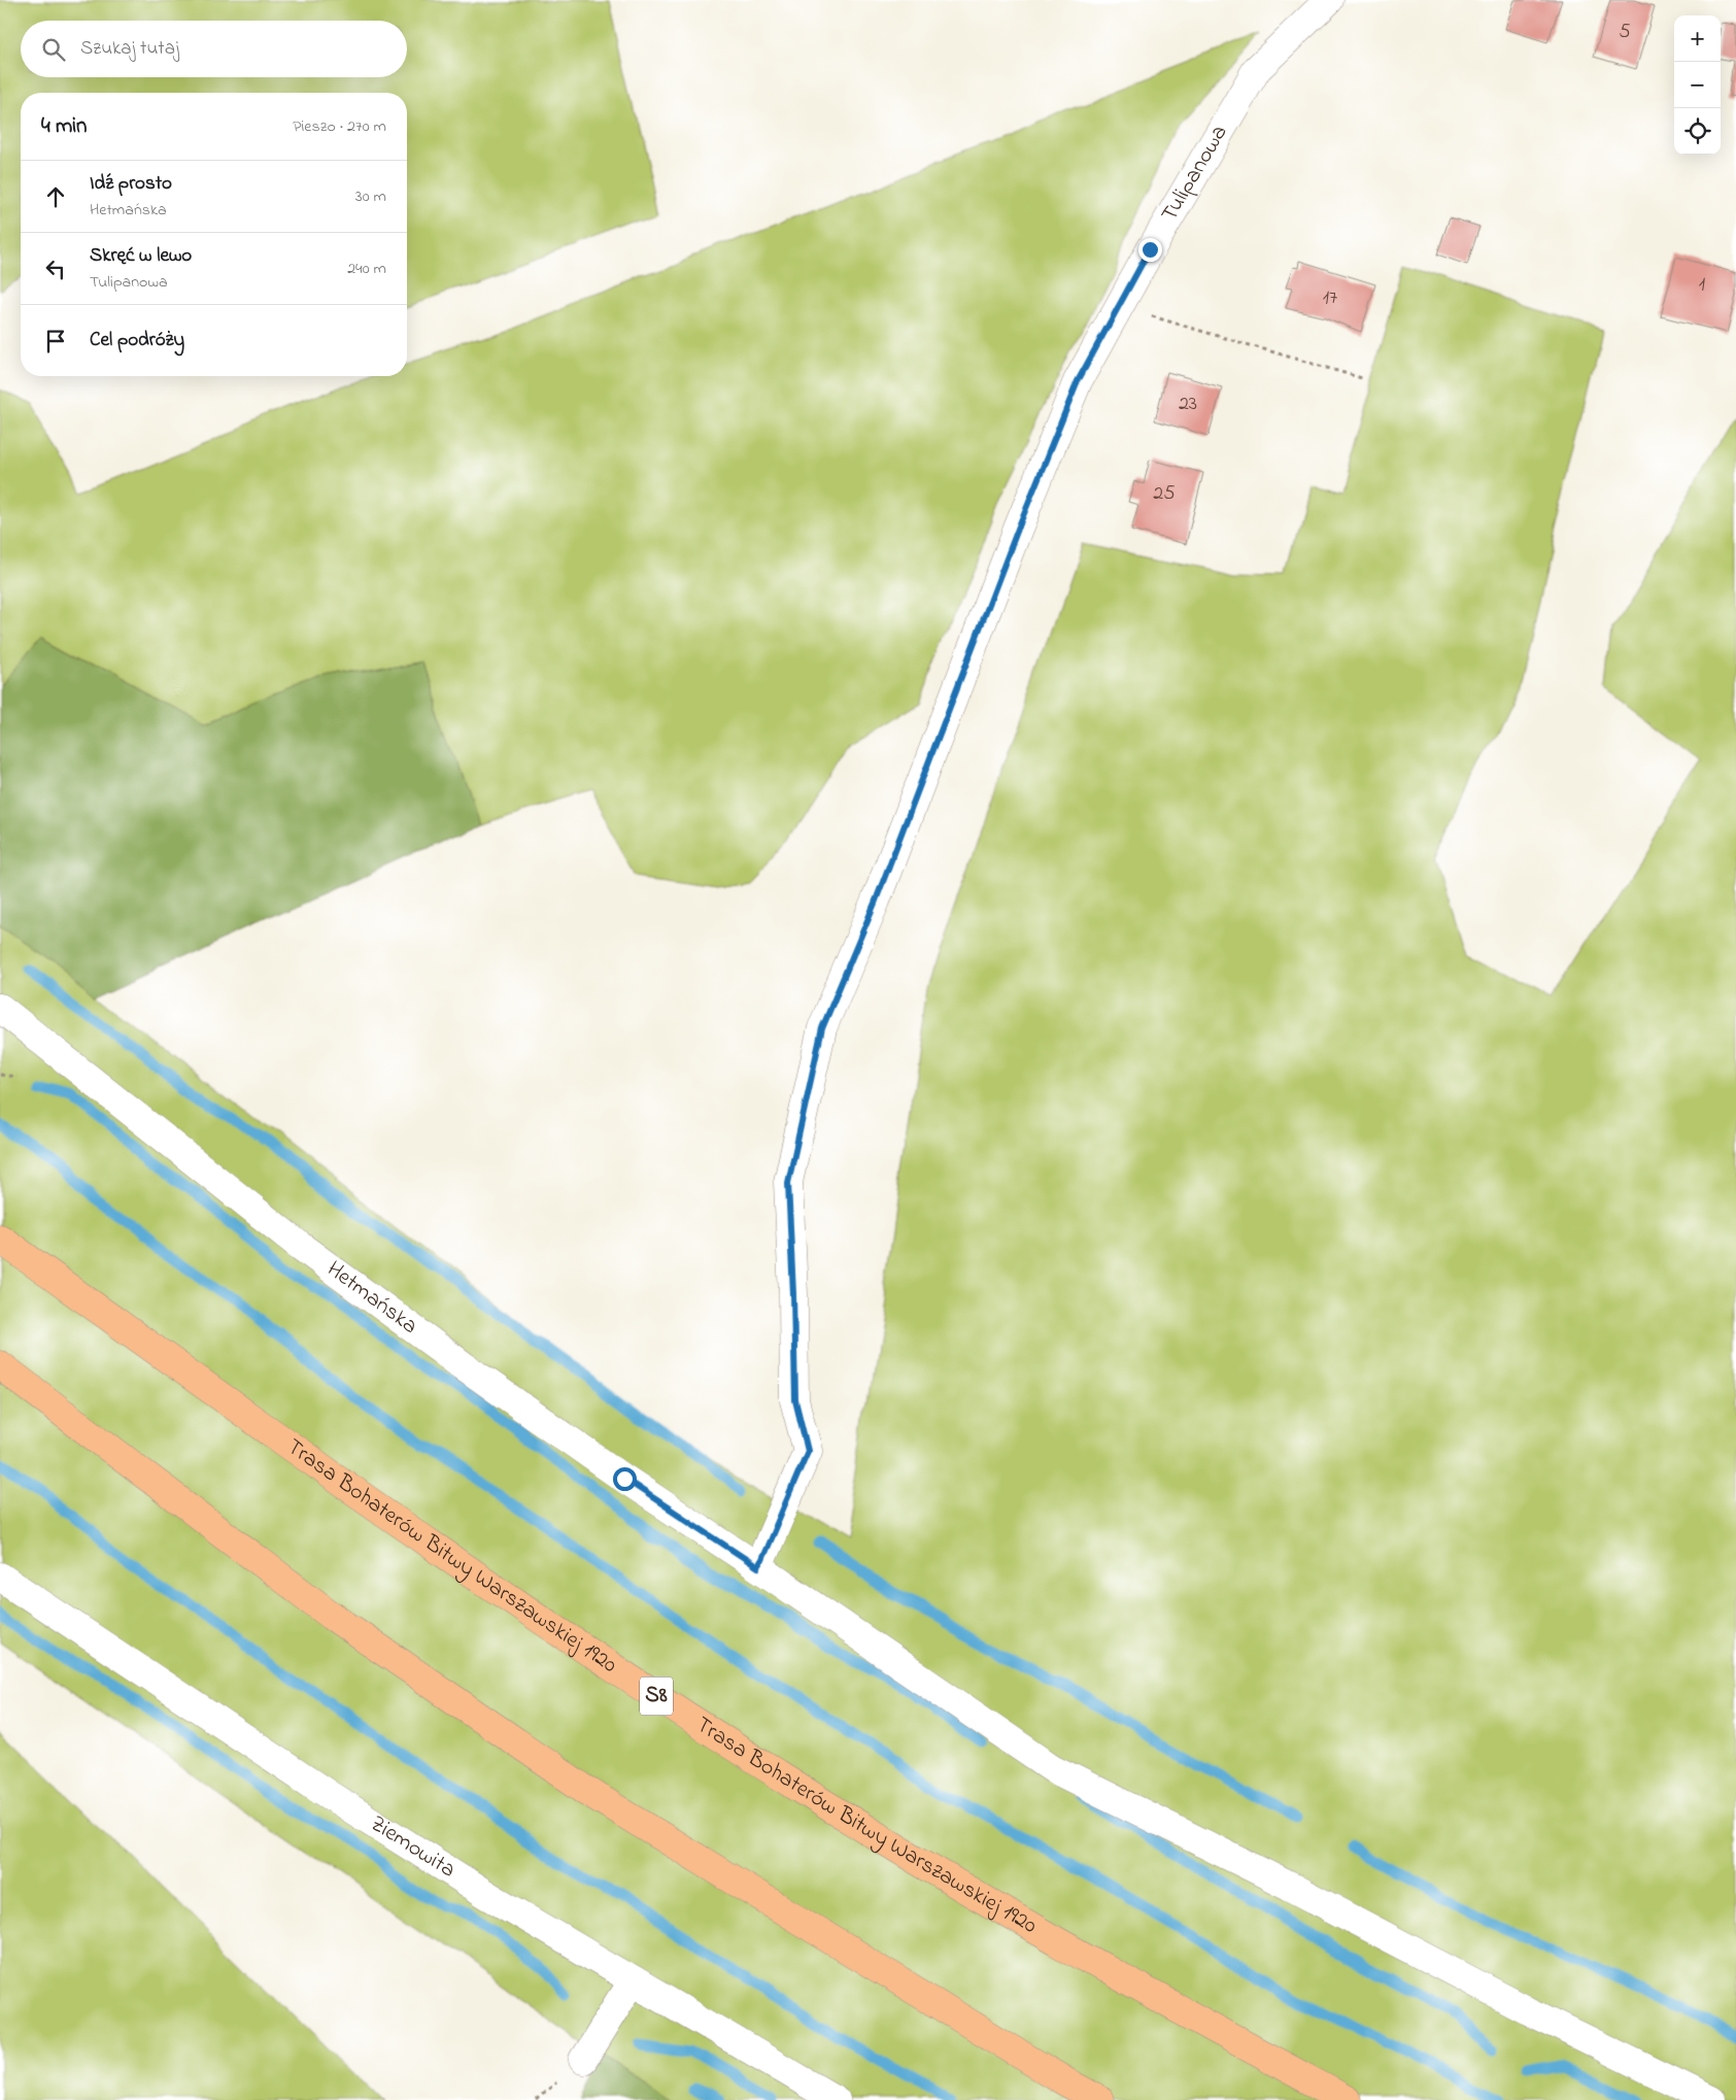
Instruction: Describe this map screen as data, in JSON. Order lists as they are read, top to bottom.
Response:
{
  "streets": {
    "highway": ["Trasa Bohaterów Bitwy Warszawskiej 1920", "S8"],
    "street": ["Tulipanowa", "Hetmańska", "Ziemowita"]
  },
  "crossings": [
    ["Tulipanowa", "Hetmańska"]
  ],
  "house_numbers": [
    "5",
    "1",
    "17",
    "23",
    "25"
  ],
  "page": {
    "map_buttons": ["+", "−"],
    "search": "Szukaj tutaj",
    "heading": ["4 min", "Pieszo · 270 m"],
    "list": [
      ["Idź prosto", "Hetmańska", "30 m"],
      ["Skręć w lewo", "Tulipanowa", "240 m"],
      "Cel podróży"
    ]
  }
}
